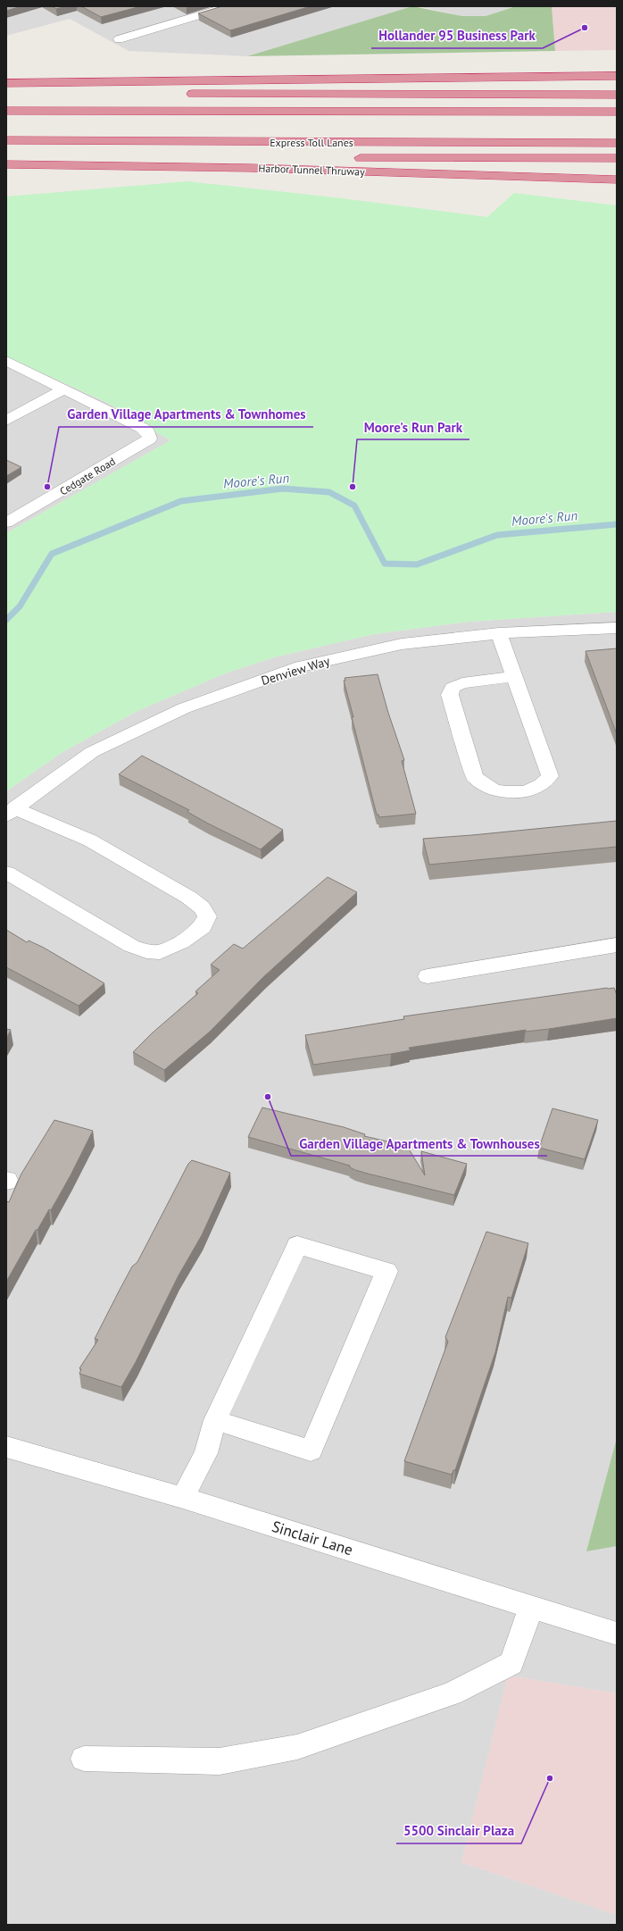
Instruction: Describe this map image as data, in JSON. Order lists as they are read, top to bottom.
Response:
{
  "streets": {
    "highway": ["Express Toll Lanes", "Harbor Tunnel Thruway"],
    "street": ["Cedgate Road", "Denview Way", "Sinclair Lane"]
  },
  "water": ["Moore's Run"],
  "places": [
    "Hollander 95 Business Park",
    "Garden Village Apartments & Townhomes",
    "Moore's Run Park",
    "Garden Village Apartments & Townhouses",
    "5500 Sinclair Plaza"
  ]
}
